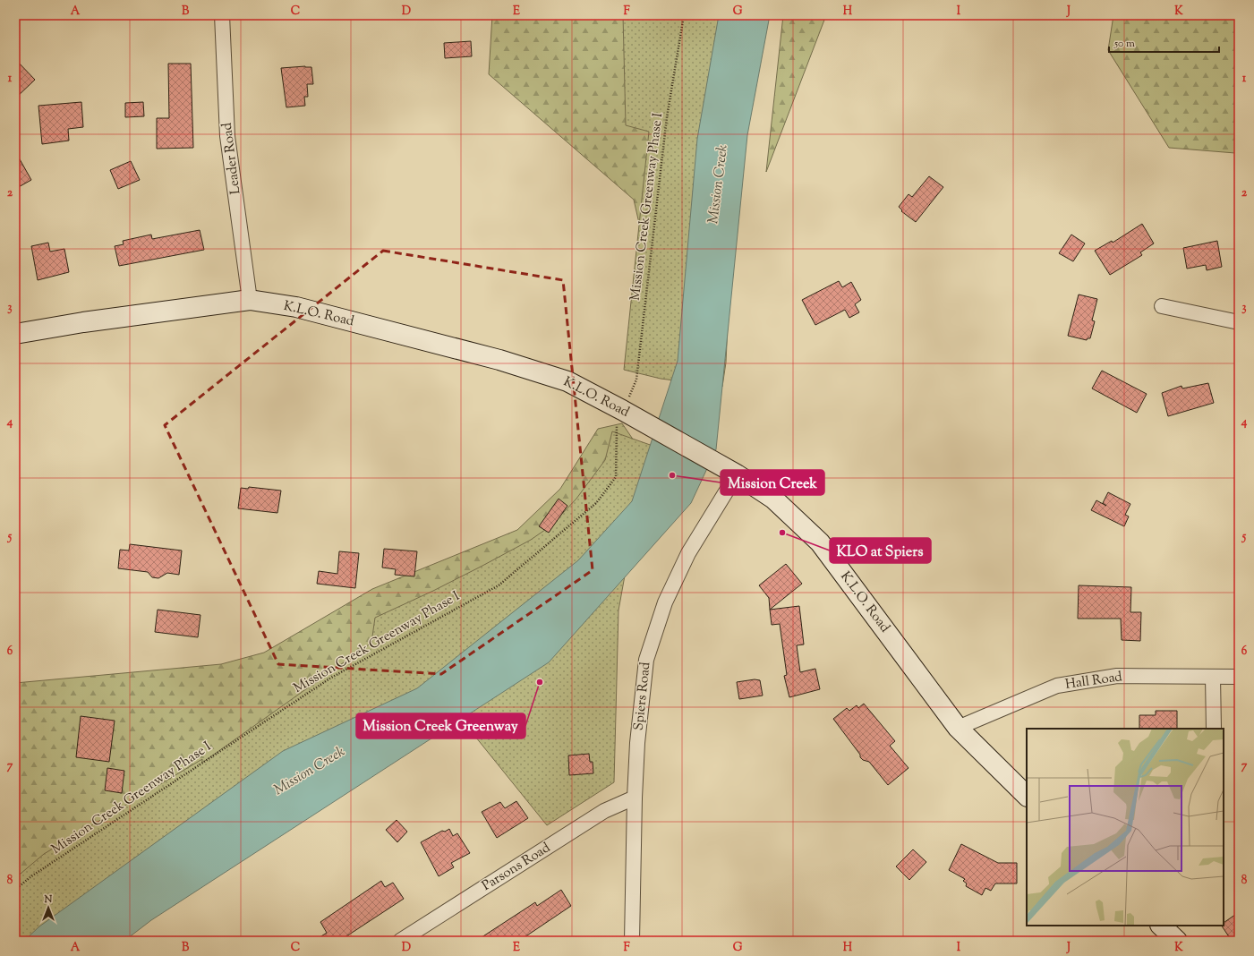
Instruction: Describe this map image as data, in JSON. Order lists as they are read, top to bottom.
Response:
{
  "streets": {
    "main road": ["K.L.O. Road"],
    "street": [
      "Leader Road",
      "Hall Road",
      "Spiers Road",
      "Parsons Road"
    ],
    "path": ["Mission Creek Greenway Phase I"]
  },
  "crossings": [
    ["Leader Road", "K.L.O. Road"],
    ["Mission Creek Greenway Phase I", "K.L.O. Road"],
    ["K.L.O. Road", "Hall Road"],
    ["K.L.O. Road", "Spiers Road"],
    ["Spiers Road", "Parsons Road"]
  ],
  "water": ["Mission Creek"],
  "places": ["Mission Creek", "KLO at Spiers", "Mission Creek Greenway"],
  "scale_bar": "50 m",
  "north": "top",
  "grid": {
    "columns": [
      "A",
      "B",
      "C",
      "D",
      "E",
      "F",
      "G",
      "H",
      "I",
      "J",
      "K"
    ],
    "rows": [
      "1",
      "2",
      "3",
      "4",
      "5",
      "6",
      "7",
      "8"
    ]
  }
}
